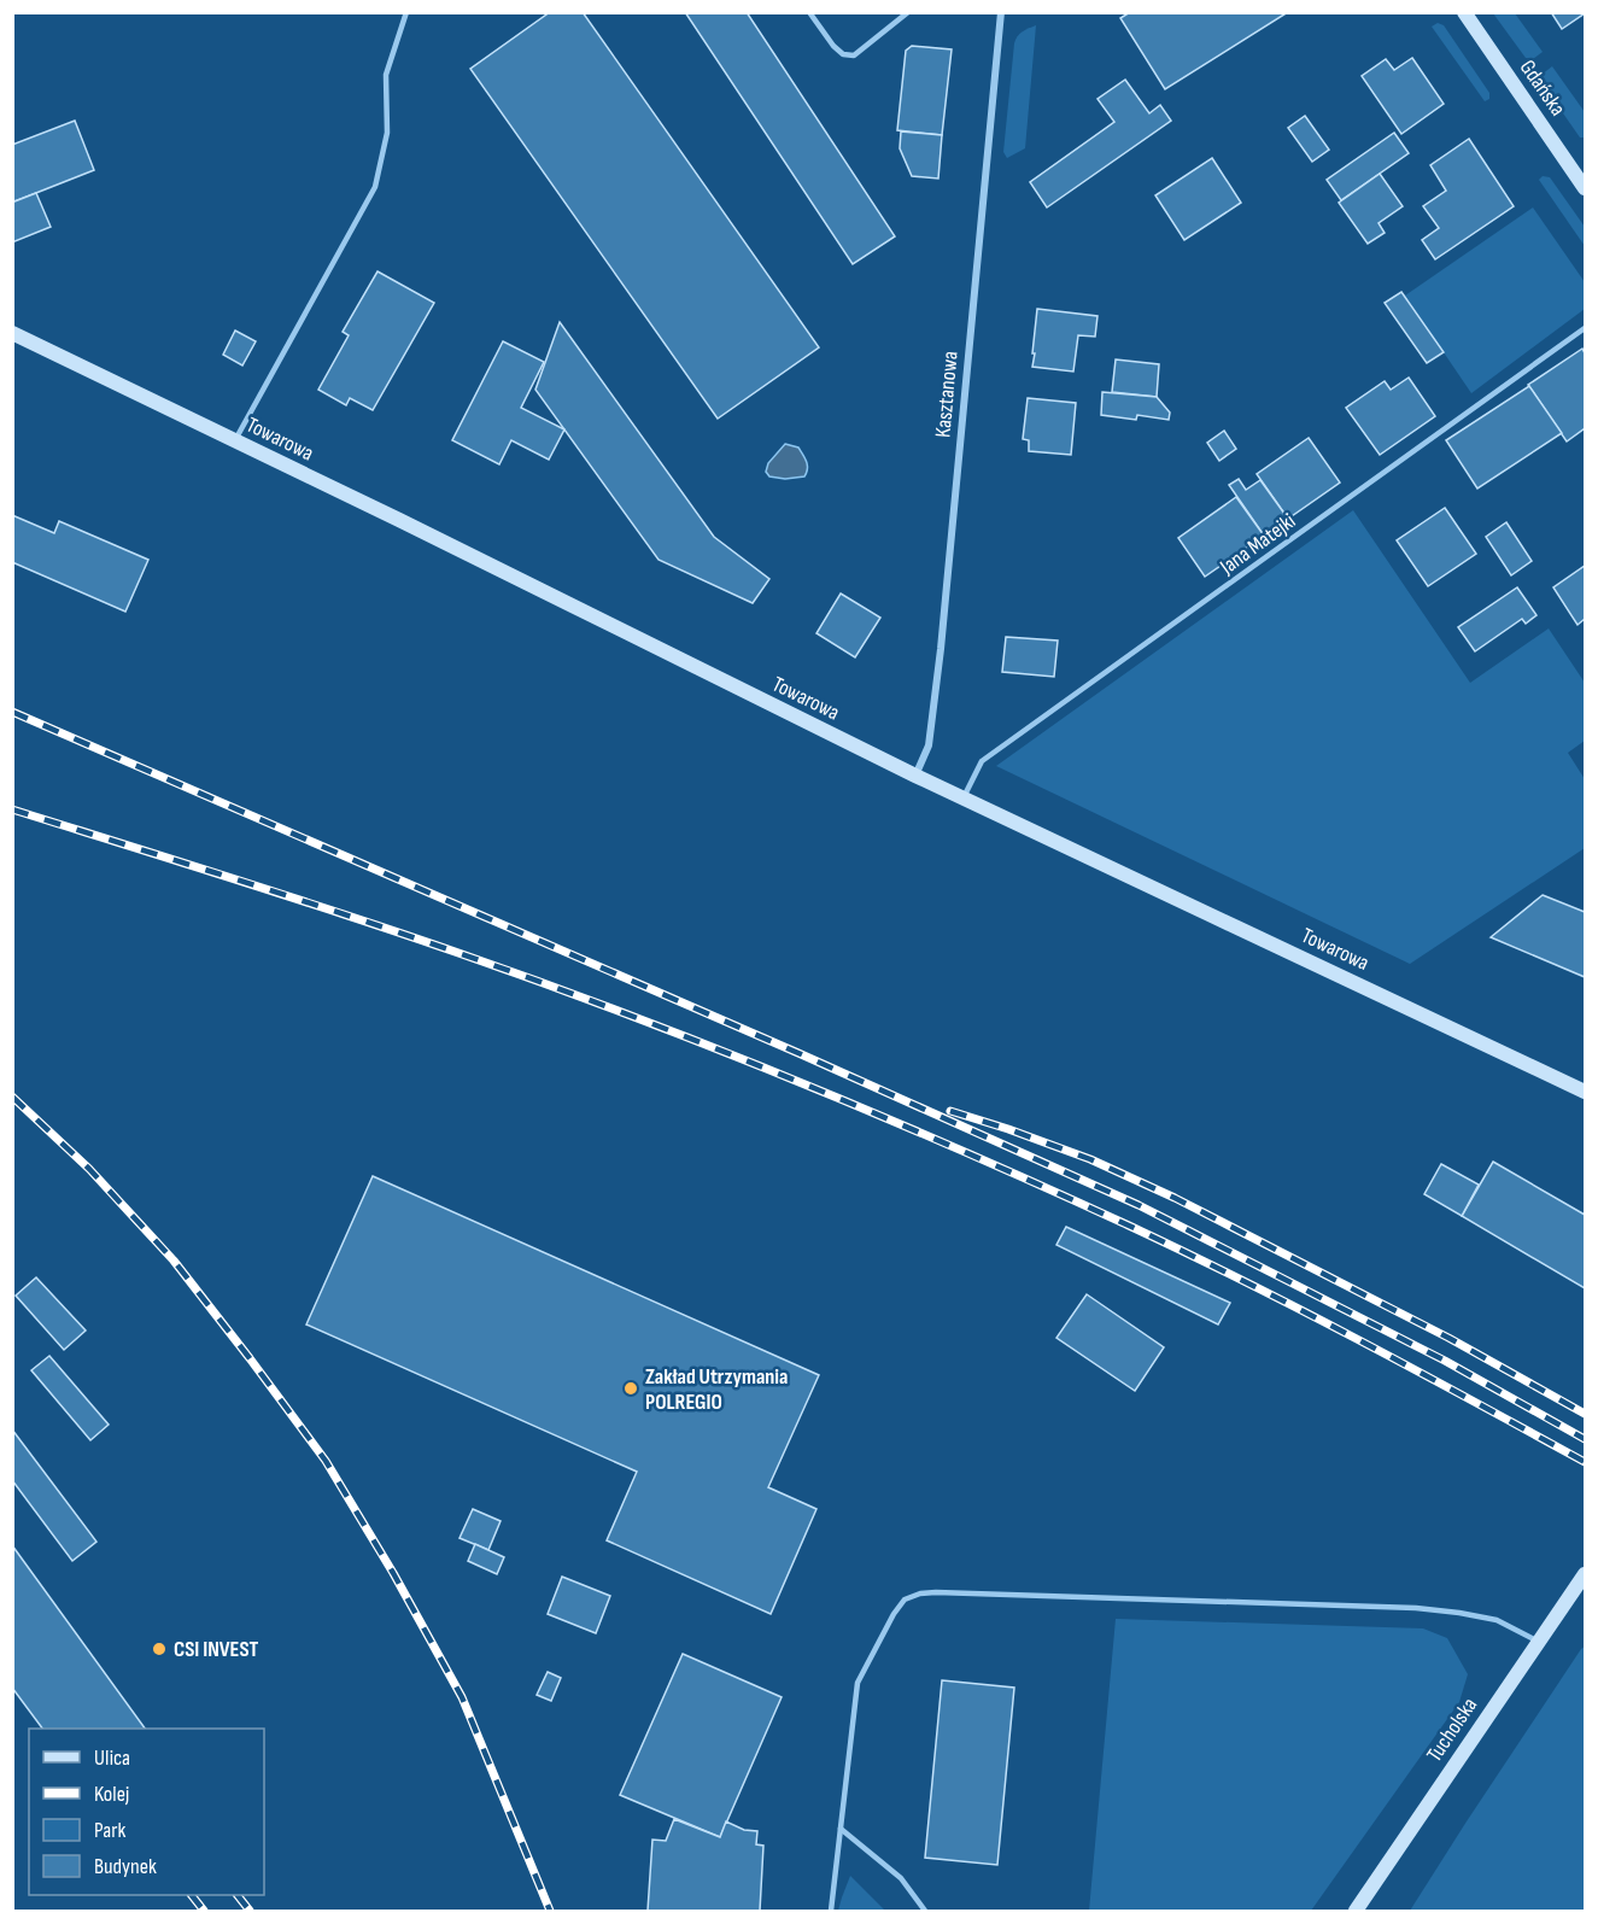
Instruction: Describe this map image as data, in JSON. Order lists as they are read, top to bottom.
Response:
{
  "streets": {
    "street": [
      "Gdańska",
      "Kasztanowa",
      "Towarowa",
      "Tucholska"
    ],
    "lane": ["Jana Matejki"]
  },
  "crossings": [
    ["Kasztanowa", "Towarowa"],
    ["Towarowa", "Jana Matejki"]
  ],
  "places": ["Zakład Utrzymania POLREGIO", "CSI INVEST"],
  "legend": [
    "Ulica",
    "Kolej",
    "Park",
    "Budynek"
  ]
}
